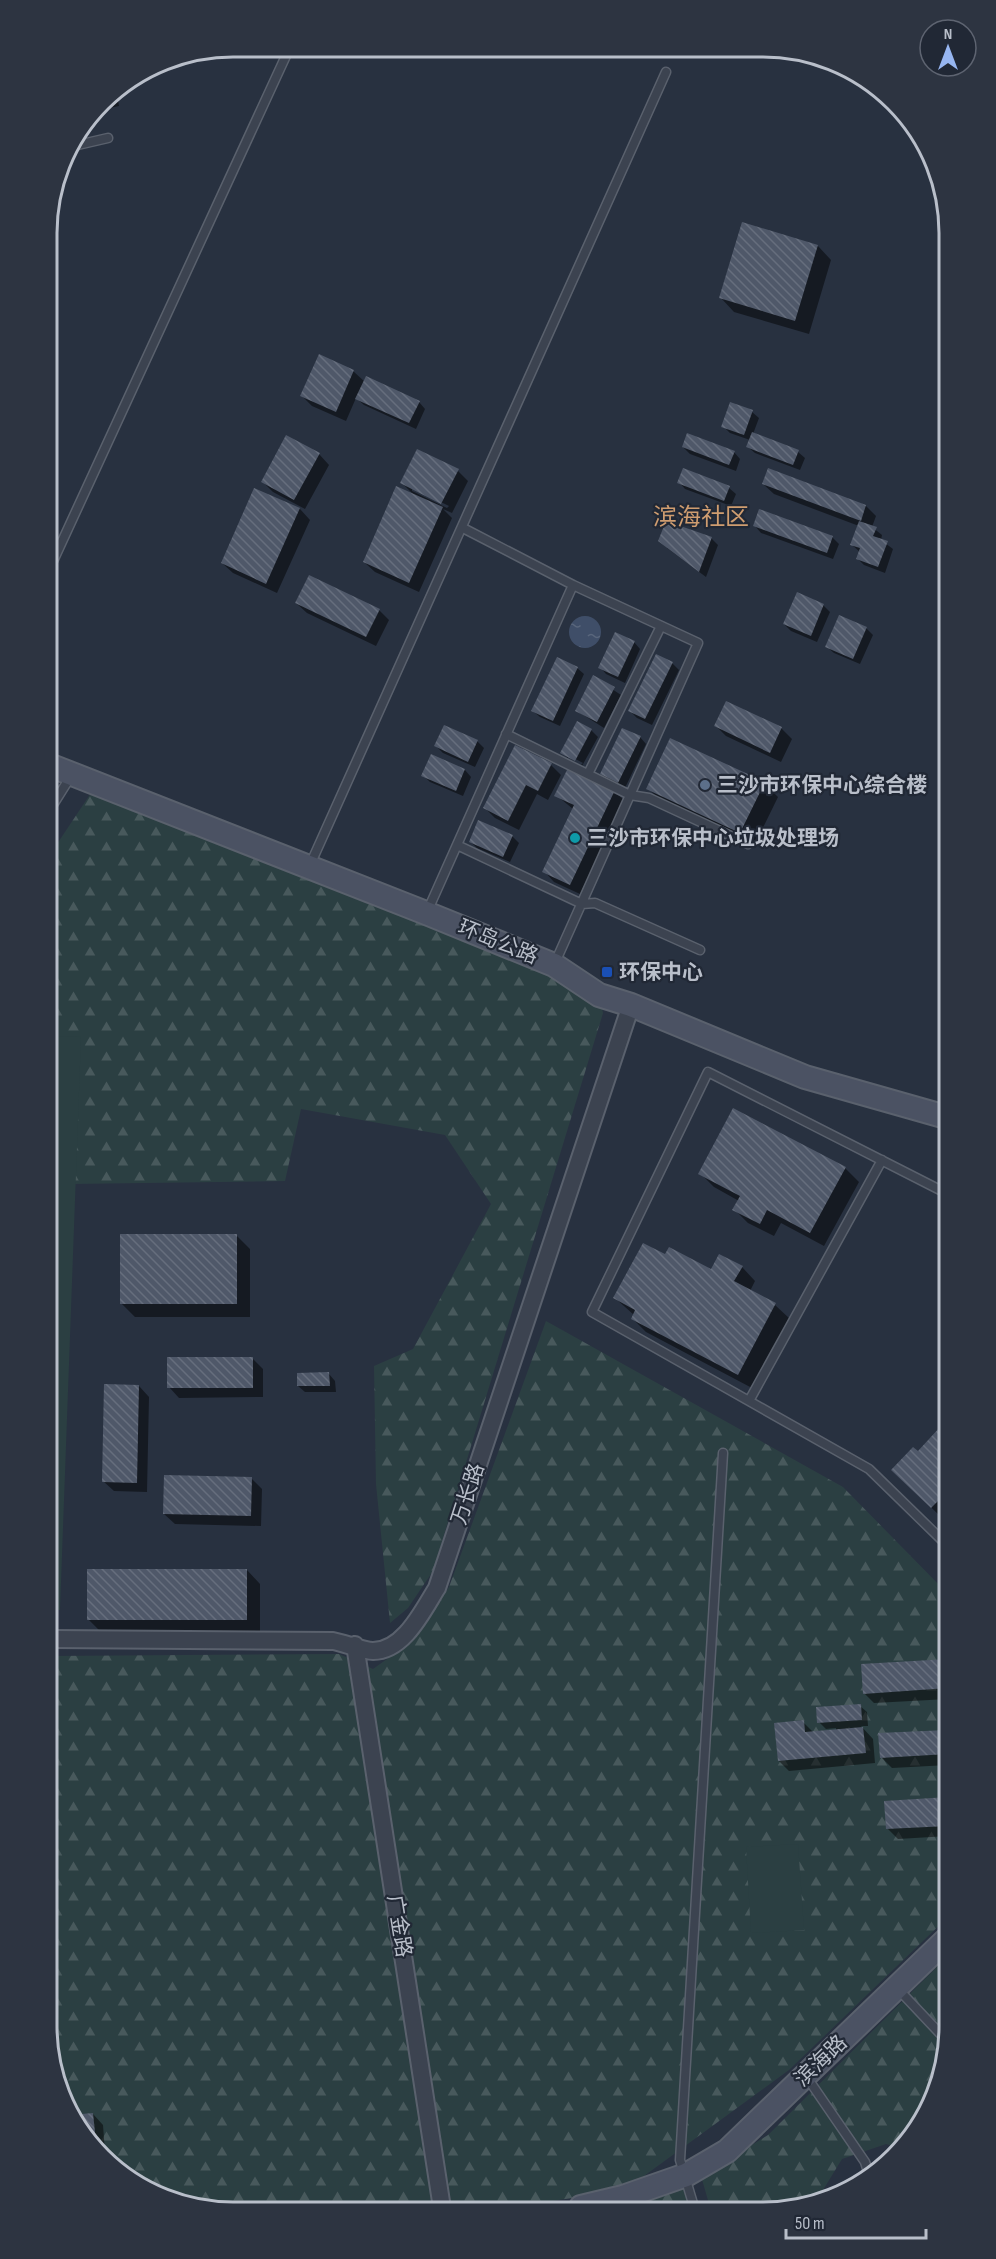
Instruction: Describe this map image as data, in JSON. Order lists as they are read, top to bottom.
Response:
{
  "streets": {
    "street": [
      "环岛公路",
      "万长路",
      "广金路",
      "滨海路"
    ]
  },
  "crossings": [
    ["环岛公路", "万长路"],
    ["万长路", "广金路"]
  ],
  "districts": ["滨海社区"],
  "places": {
    "other": ["三沙市环保中心综合楼", "三沙市环保中心垃圾处理场"],
    "transit": ["环保中心"]
  },
  "scale_bar": "50 m",
  "north": "top"
}
